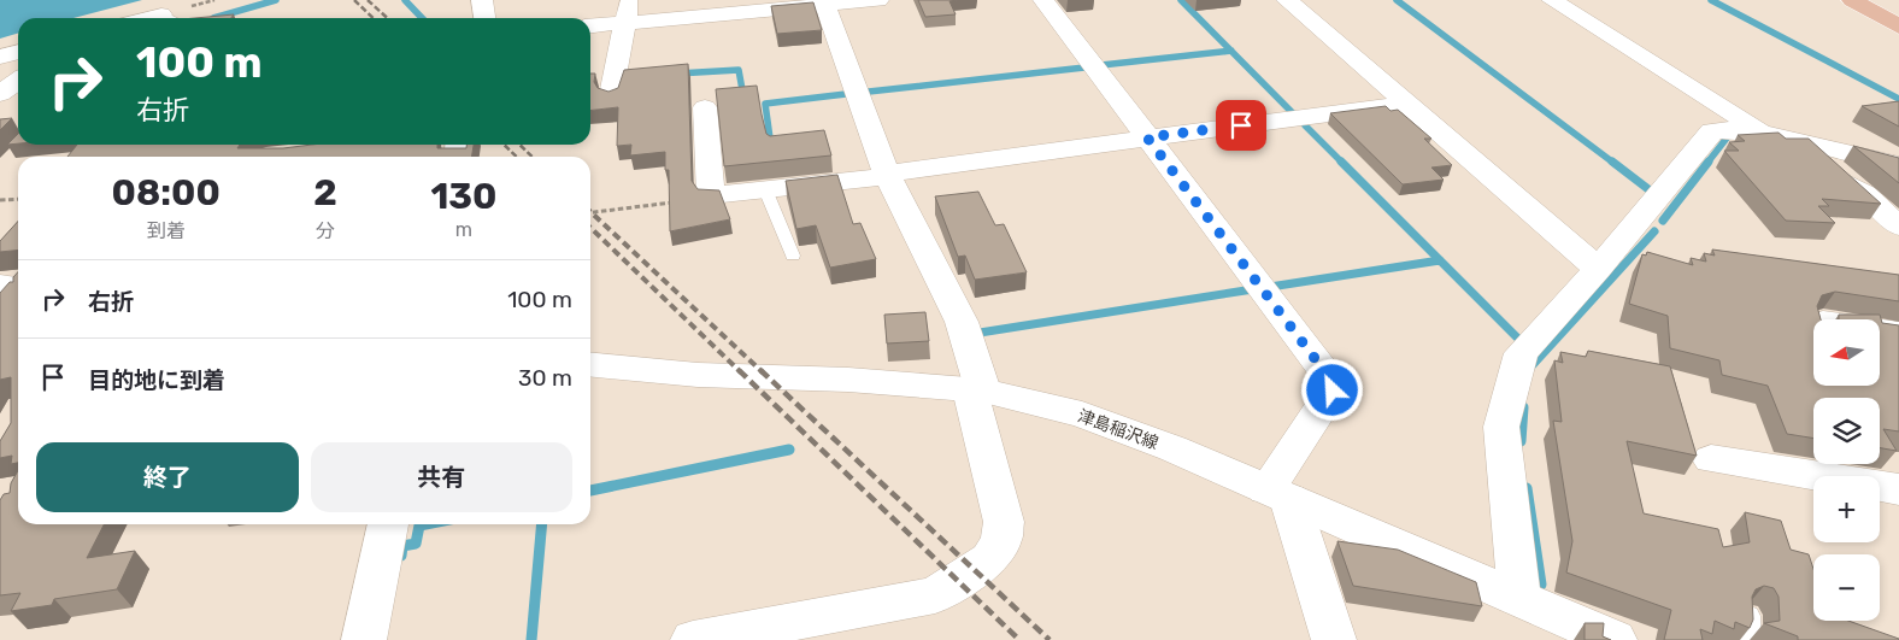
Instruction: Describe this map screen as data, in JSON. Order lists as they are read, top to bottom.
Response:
{
  "streets": {
    "street": ["津島稲沢線"]
  },
  "north": "left",
  "page": {
    "turn": ["100 m", "右折"],
    "eta": [
      "08:00",
      "到着",
      "2",
      "分",
      "130",
      "m"
    ],
    "list": [
      {
        "name": "右折",
        "value": "100 m"
      },
      {
        "name": "目的地に到着",
        "value": "30 m"
      }
    ],
    "map_buttons": ["+", "−"],
    "buttons": ["終了", "共有"]
  }
}
